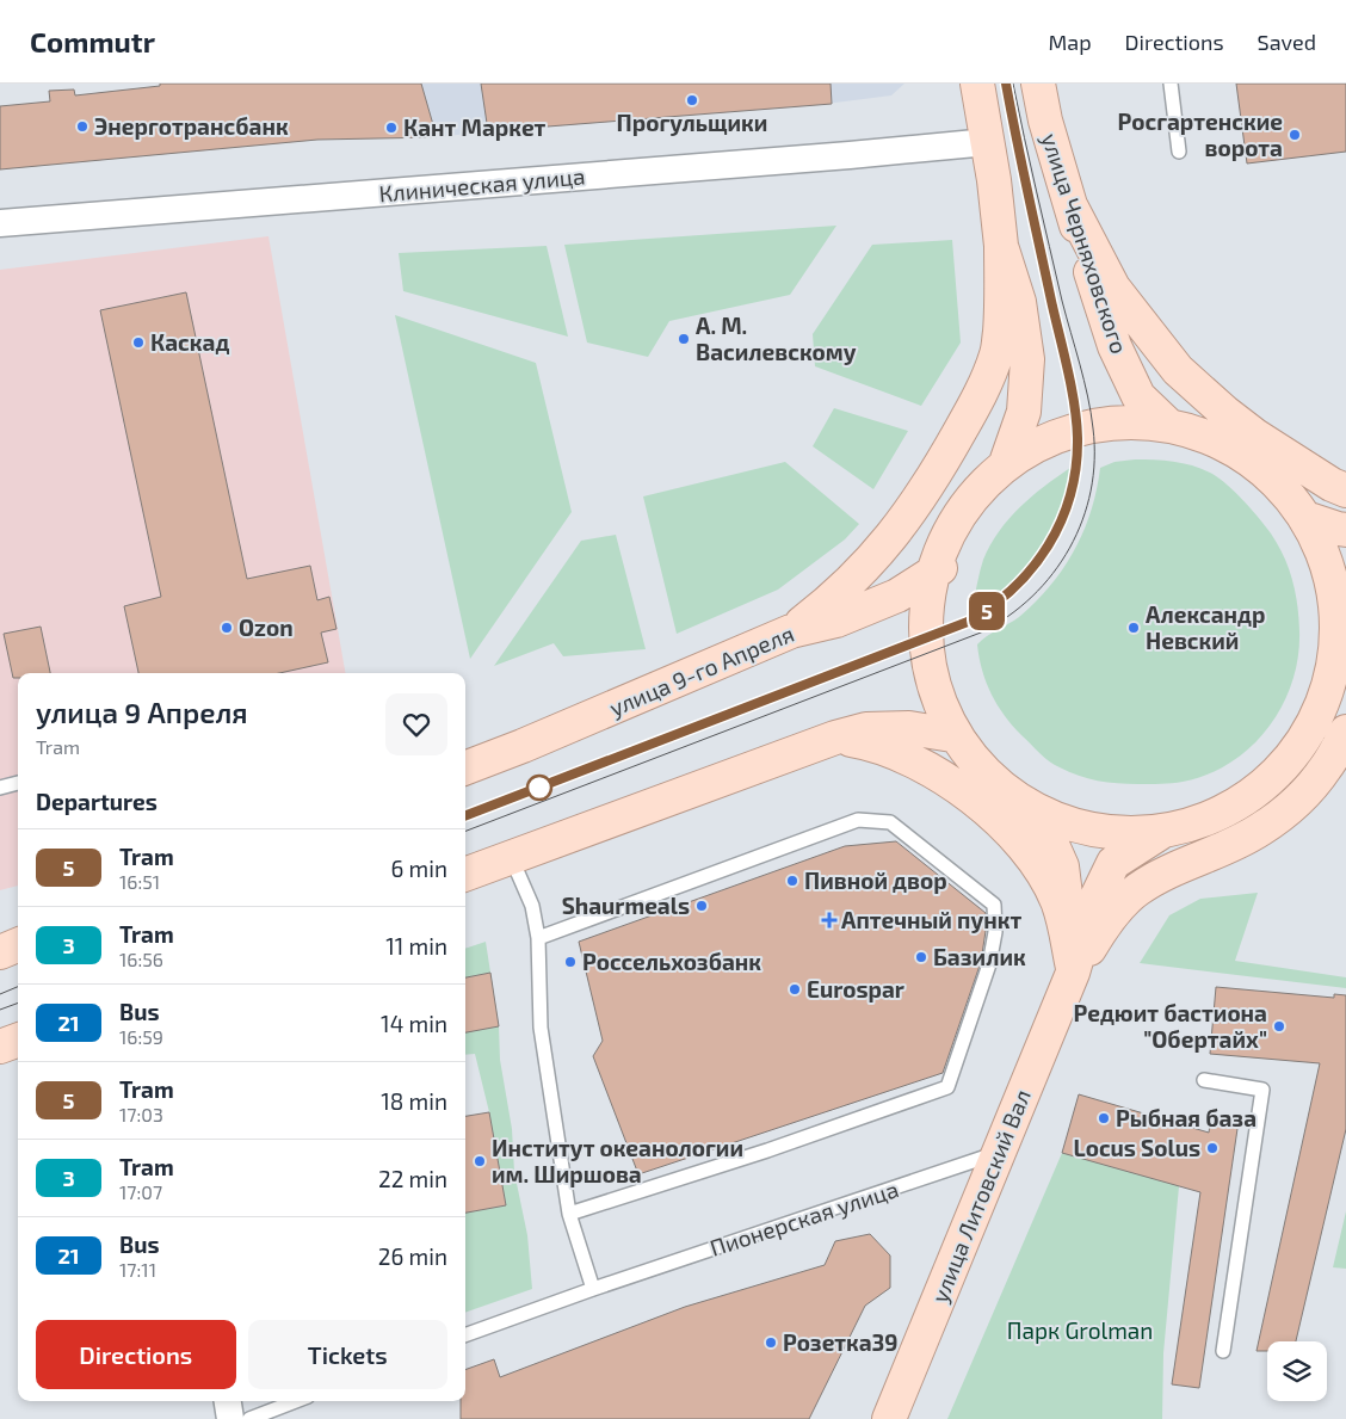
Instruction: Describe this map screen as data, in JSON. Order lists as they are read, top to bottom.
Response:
{
  "streets": {
    "main road": ["улица Черняховского", "улица 9-го Апреля", "улица Литовский Вал"],
    "street": ["Клиническая улица"],
    "lane": ["Пионерская улица"]
  },
  "crossings": [
    ["улица Литовский Вал", "Пионерская улица"]
  ],
  "parks": ["Парк Grolman"],
  "places": {
    "other": [
      "Прогульщики",
      "Энерготрансбанк",
      "Кант Маркет",
      "Росгартенские ворота",
      "А. М. Василевскому",
      "Каскад",
      "Ozon",
      "Александр Невский",
      "Пивной двор",
      "Shaurmeals",
      "Базилик",
      "Россельхозбанк",
      "Eurospar",
      "Редюит бастиона \"Обертайх\"",
      "Рыбная база",
      "Locus Solus",
      "Институт океанологии им. Ширшова",
      "Розетка39"
    ],
    "health": ["Аптечный пункт"]
  },
  "lines": ["tram line 5"],
  "page": {
    "header": "Commutr",
    "nav": ["Map", "Directions", "Saved"],
    "on_map": "5",
    "heading": [
      ["улица 9 Апреля", "Tram"],
      "Departures"
    ],
    "list": [
      {
        "mark": "5",
        "name": "Tram",
        "note": "16:51",
        "value": "6 min"
      },
      {
        "mark": "3",
        "name": "Tram",
        "note": "16:56",
        "value": "11 min"
      },
      {
        "mark": "21",
        "name": "Bus",
        "note": "16:59",
        "value": "14 min"
      },
      {
        "mark": "5",
        "name": "Tram",
        "note": "17:03",
        "value": "18 min"
      },
      {
        "mark": "3",
        "name": "Tram",
        "note": "17:07",
        "value": "22 min"
      },
      {
        "mark": "21",
        "name": "Bus",
        "note": "17:11",
        "value": "26 min"
      }
    ],
    "buttons": ["Directions", "Tickets"]
  }
}
